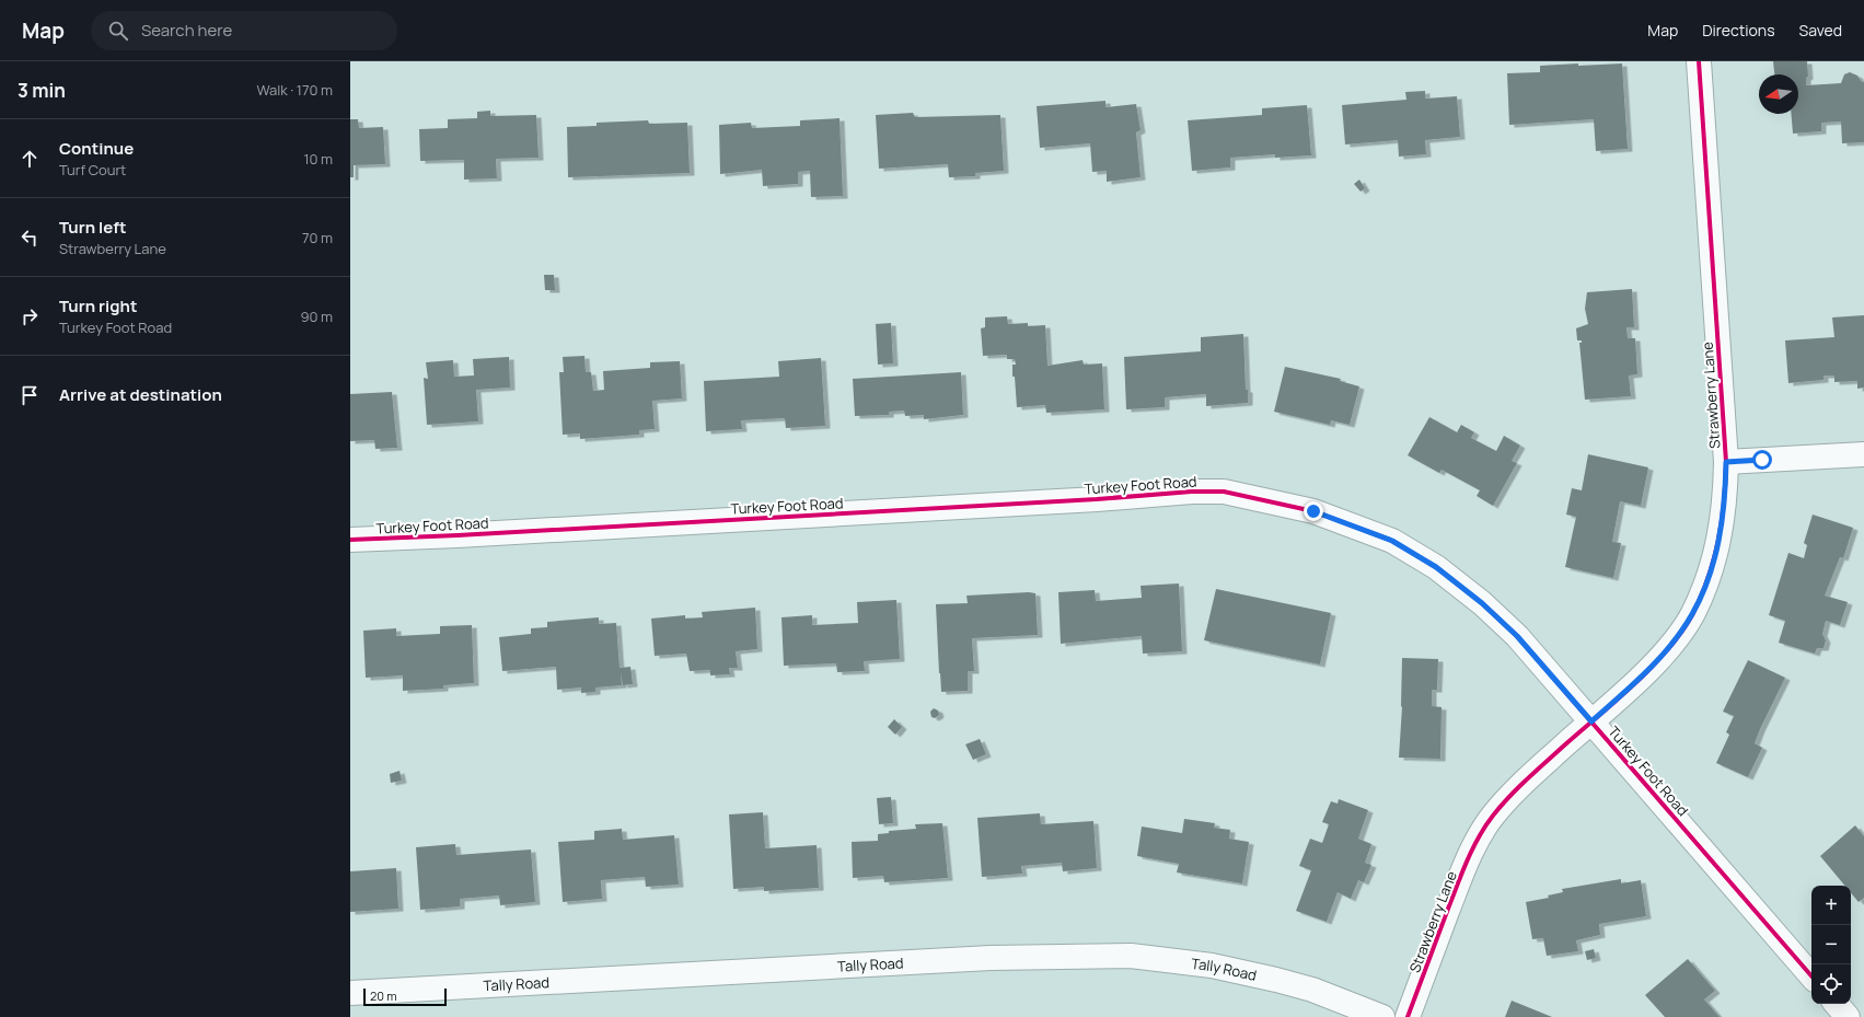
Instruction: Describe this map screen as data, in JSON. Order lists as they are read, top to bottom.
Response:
{
  "streets": {
    "street": ["Strawberry Lane", "Turkey Foot Road", "Tally Road"]
  },
  "crossings": [
    ["Strawberry Lane", "Turkey Foot Road"]
  ],
  "scale_bar": "20 m",
  "north": "left",
  "page": {
    "header": "Map",
    "search": "Search here",
    "nav": ["Map", "Directions", "Saved"],
    "heading": ["3 min", "Walk · 170 m"],
    "list": [
      ["Continue", "Turf Court", "10 m"],
      ["Turn left", "Strawberry Lane", "70 m"],
      ["Turn right", "Turkey Foot Road", "90 m"],
      "Arrive at destination"
    ],
    "map_buttons": ["+", "−"],
    "scale": "20 m"
  }
}
